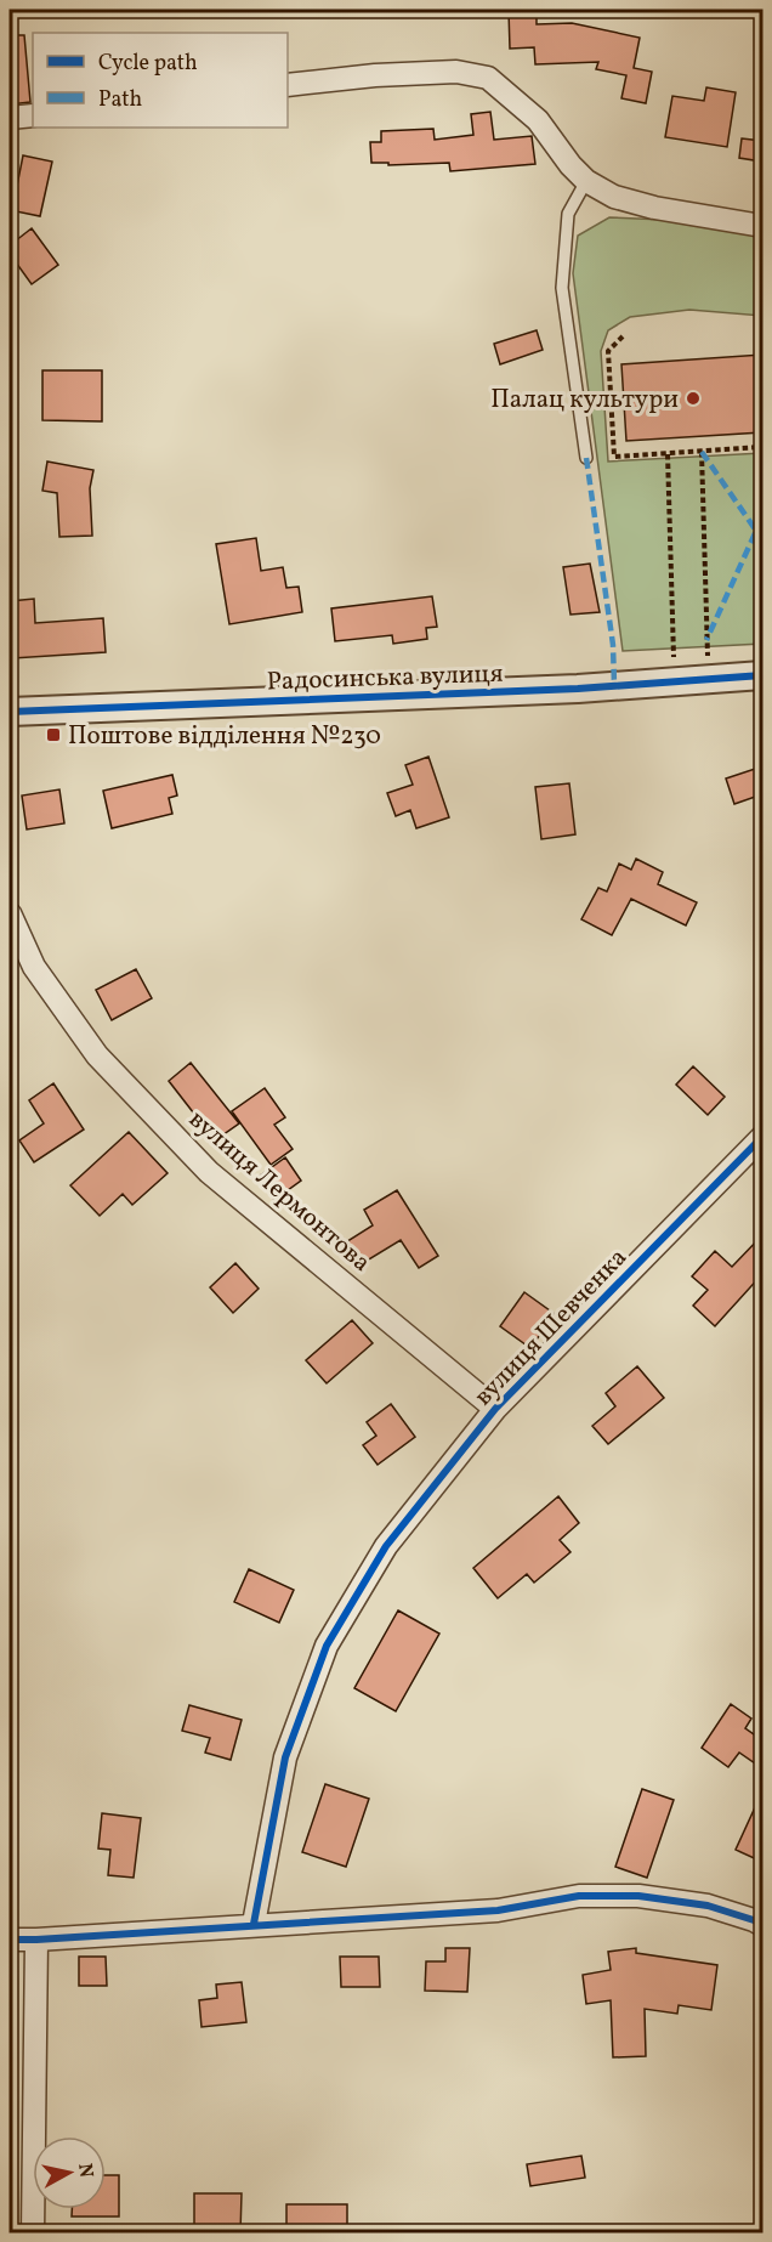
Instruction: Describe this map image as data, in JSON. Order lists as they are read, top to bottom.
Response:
{
  "streets": {
    "street": ["Радосинська вулиця", "вулиця Лермонтова", "вулиця Шевченка"]
  },
  "crossings": [
    ["вулиця Лермонтова", "вулиця Шевченка"]
  ],
  "places": {
    "other": ["Палац культури"],
    "transit": ["Поштове відділення №230"]
  },
  "legend": ["Cycle path", "Path"],
  "north": "right"
}
